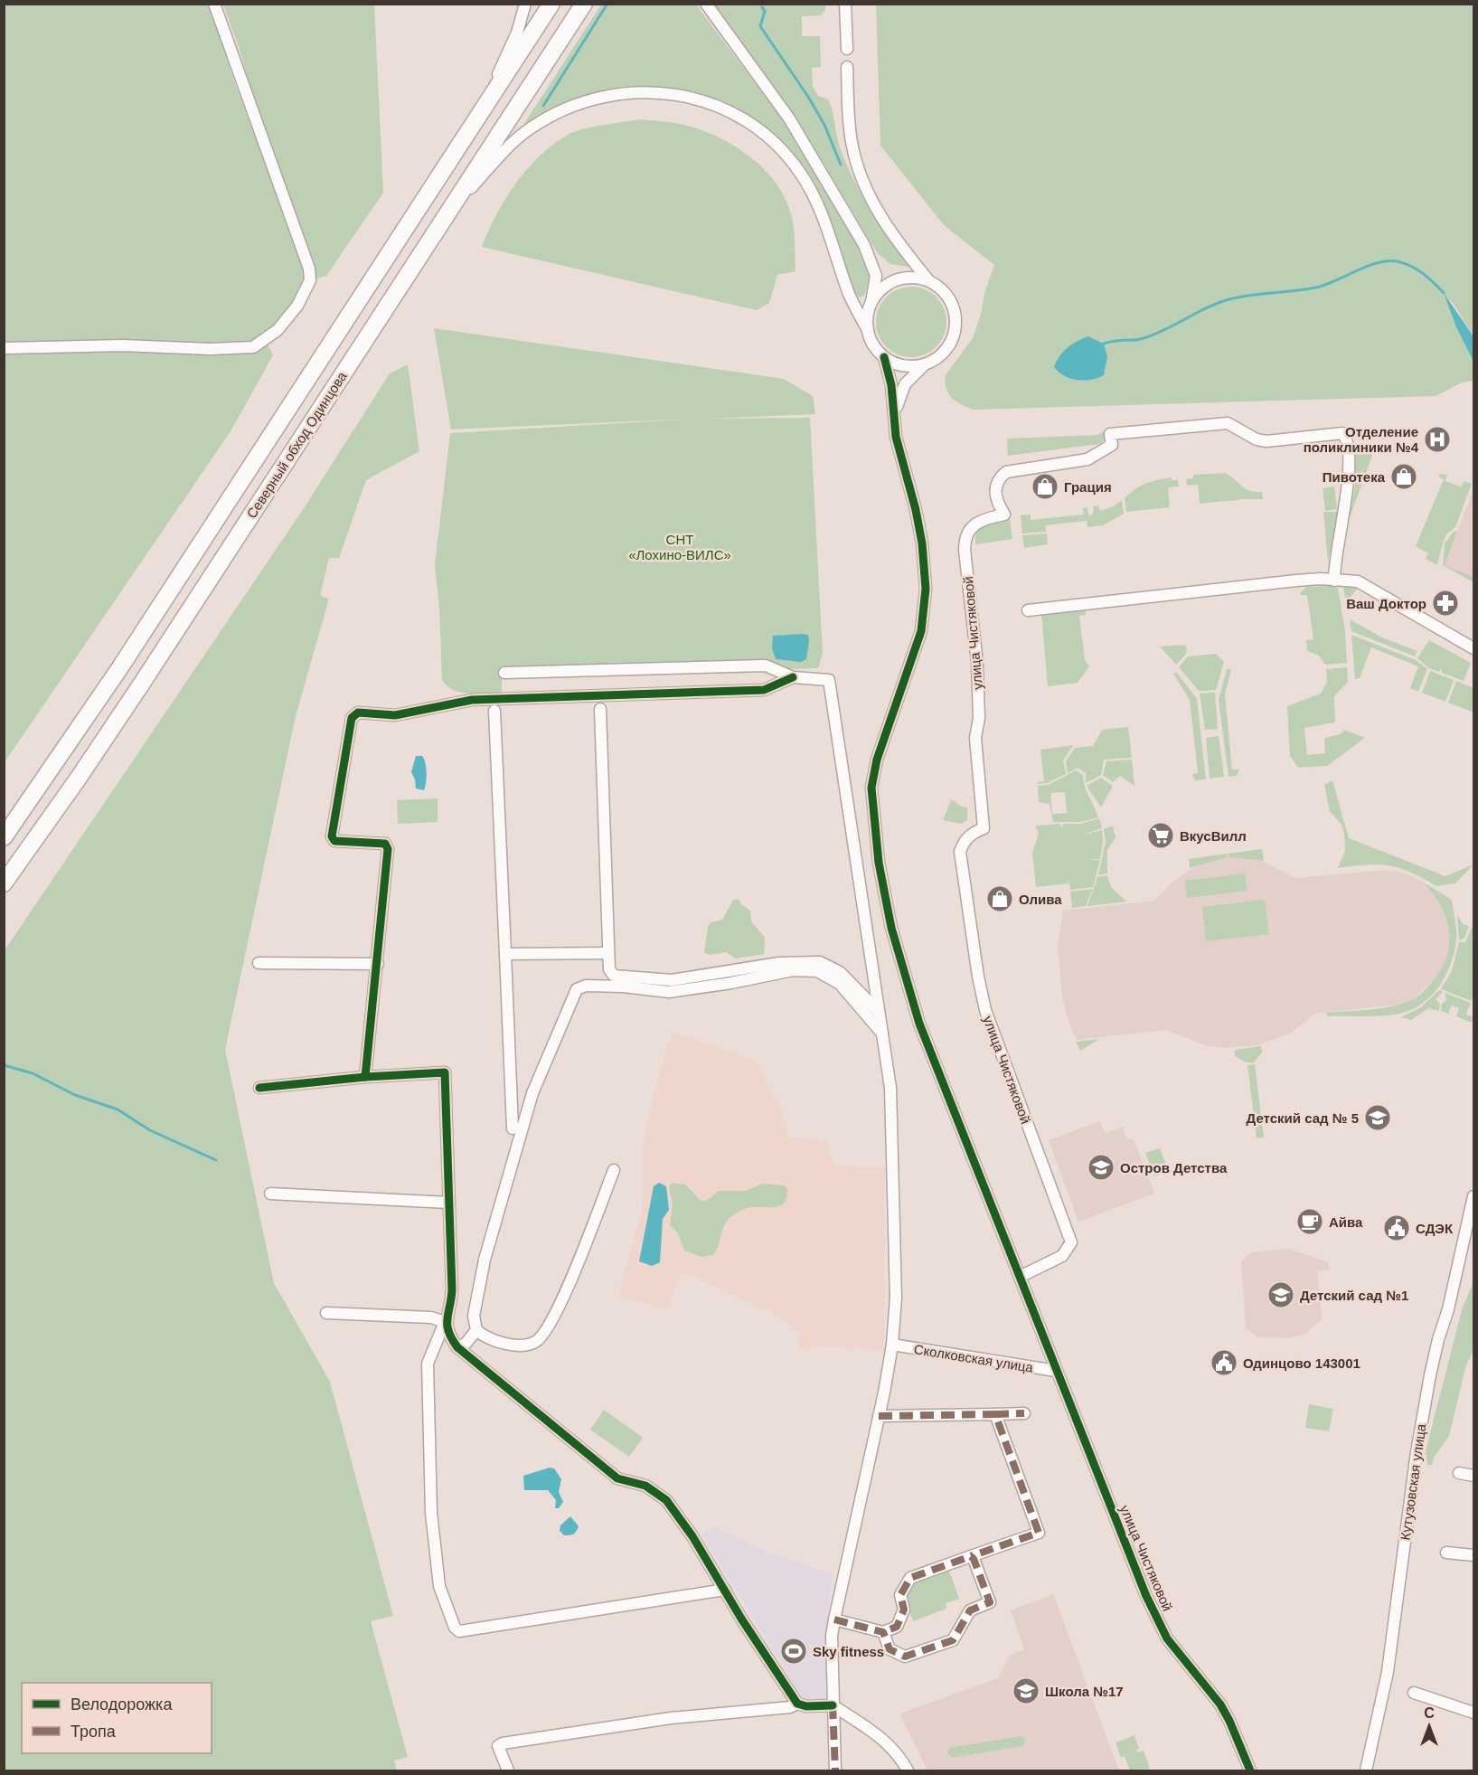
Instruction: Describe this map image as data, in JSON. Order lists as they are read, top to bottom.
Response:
{
  "streets": {
    "highway": ["Северный обход Одинцова"],
    "street": ["улица Чистяковой", "Сколковская улица", "Кутузовская улица"]
  },
  "crossings": [
    ["улица Чистяковой", "Сколковская улица"]
  ],
  "parks": ["СНТ «Лохино-ВИЛС»"],
  "places": {
    "hospital": ["Отделение поликлиники №4"],
    "shop": ["Пивотека", "Грация", "Олива"],
    "pharmacy": ["Ваш Доктор"],
    "supermarket": ["ВкусВилл"],
    "school or university": [
      "Детский сад № 5",
      "Остров Детства",
      "Детский сад №1",
      "Школа №17"
    ],
    "cafe": ["Айва"],
    "public building": ["СДЭК", "Одинцово 143001"],
    "sports": ["Sky fitness"]
  },
  "legend": ["Велодорожка", "Тропа"],
  "north": "top"
}
